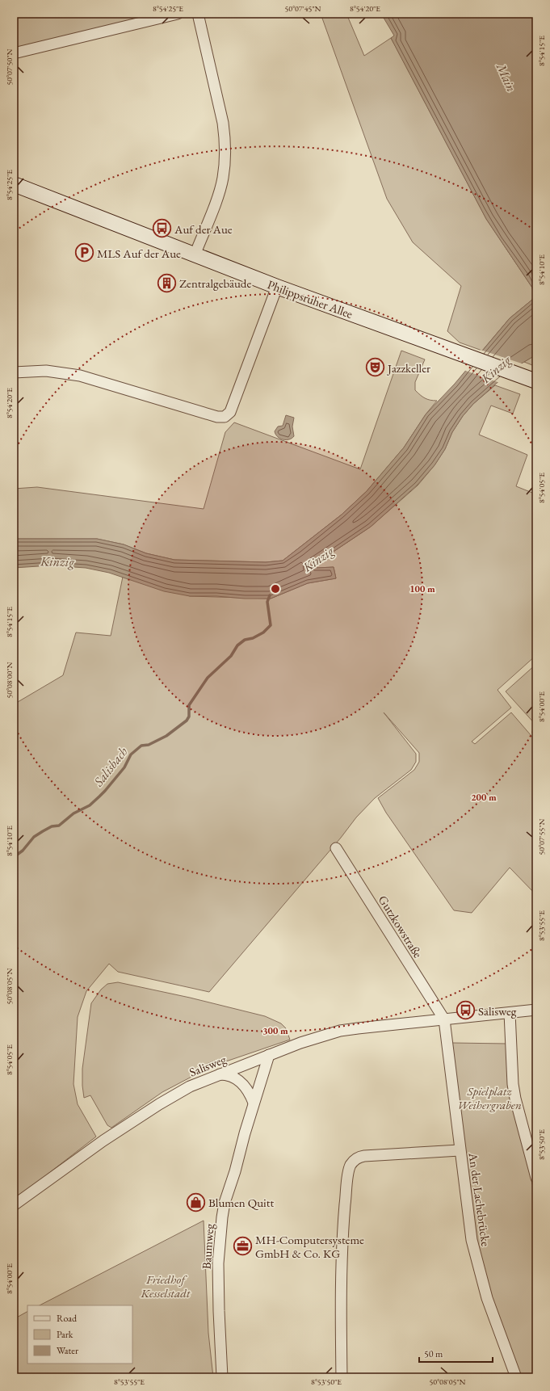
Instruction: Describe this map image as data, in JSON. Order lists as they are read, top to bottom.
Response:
{
  "streets": {
    "main road": ["Philippsruher Allee"],
    "street": [
      "Gutzkowstraße",
      "Salisweg",
      "An der Lachebrücke",
      "Baumweg"
    ]
  },
  "crossings": [
    ["Gutzkowstraße", "Salisweg"],
    ["Gutzkowstraße", "An der Lachebrücke"],
    ["Salisweg", "An der Lachebrücke"],
    ["Salisweg", "Baumweg"]
  ],
  "water": ["Main", "Kinzig", "Salisbach"],
  "parks": ["Spielplatz Weihergraben", "Friedhof Kesselstadt"],
  "places": {
    "bus stop": ["Auf der Aue", "Salisweg"],
    "parking": ["MLS Auf der Aue"],
    "building": ["Zentralgebäude"],
    "theatre": ["Jazzkeller"],
    "shop": ["Blumen Quitt"],
    "office": ["MH-Computersysteme GmbH & Co. KG"]
  },
  "legend": ["Road", "Park", "Water"],
  "scale_bar": "50 m",
  "coordinates": [
    "8°54'25\"E",
    "50°07'45\"N",
    "8°54'20\"E",
    "8°54'15\"E",
    "50°07'50\"N",
    "8°54'10\"E",
    "8°54'05\"E",
    "50°08'00\"N",
    "8°54'00\"E",
    "50°07'55\"N",
    "8°53'55\"E",
    "50°08'05\"N",
    "8°53'50\"E"
  ],
  "rings": ["100 m", "200 m", "300 m"]
}
